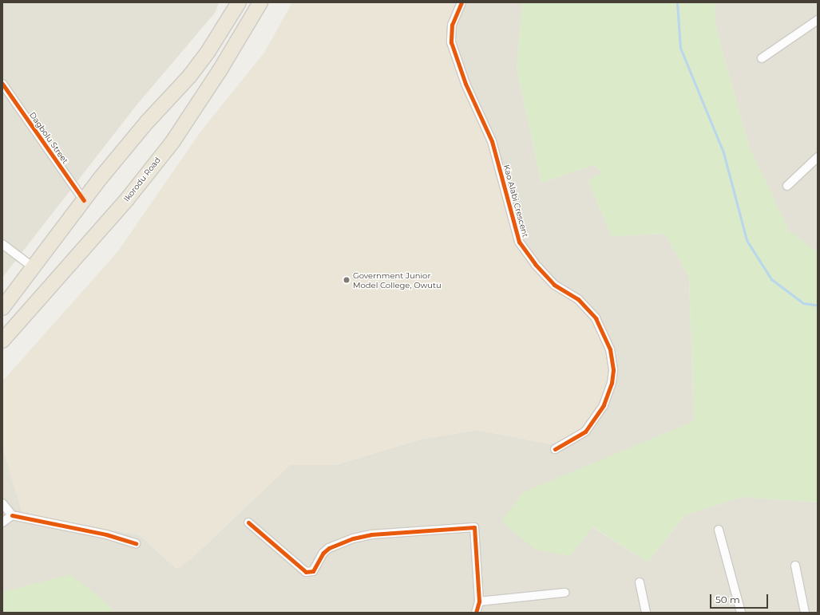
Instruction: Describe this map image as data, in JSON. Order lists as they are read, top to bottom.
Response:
{
  "streets": {
    "highway": ["Ikorodu Road"],
    "street": ["Dagbolu Street", "Kao Alabi Crescent"]
  },
  "places": ["Government Junior Model College, Owutu"],
  "scale_bar": "50 m"
}
